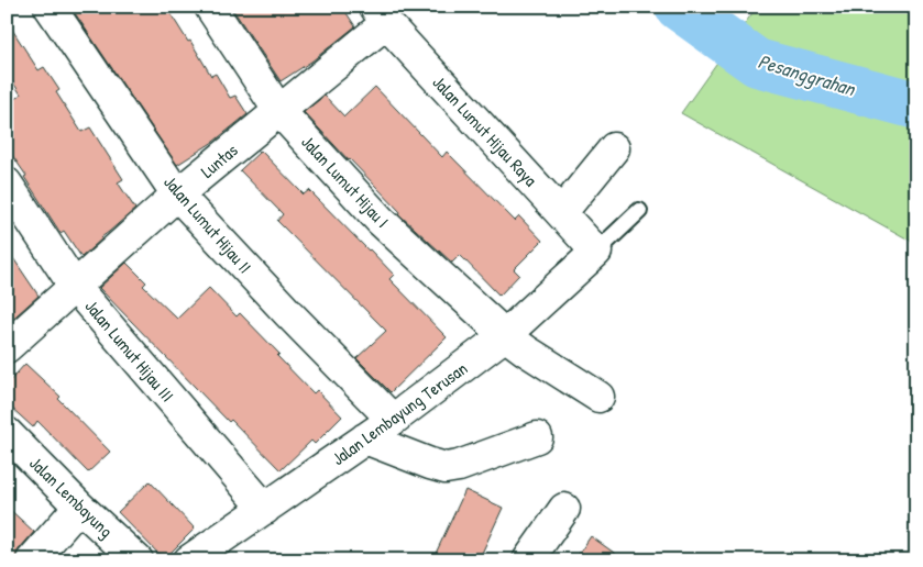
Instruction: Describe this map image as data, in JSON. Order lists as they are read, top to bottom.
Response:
{
  "streets": {
    "street": [
      "Jalan Lumut Hijau Raya",
      "Luntas",
      "Jalan Lumut Hijau I",
      "Jalan Lumut Hijau II",
      "Jalan Lumut Hijau III",
      "Jalan Lembayung Terusan",
      "Jalan Lembayung"
    ]
  },
  "crossings": [
    ["Jalan Lumut Hijau Raya", "Luntas"],
    ["Jalan Lumut Hijau Raya", "Jalan Lembayung Terusan"],
    ["Luntas", "Jalan Lumut Hijau I"],
    ["Luntas", "Jalan Lumut Hijau II"],
    ["Luntas", "Jalan Lumut Hijau III"],
    ["Jalan Lumut Hijau I", "Jalan Lembayung Terusan"],
    ["Jalan Lumut Hijau II", "Jalan Lembayung Terusan"],
    ["Jalan Lumut Hijau III", "Jalan Lembayung Terusan"]
  ],
  "water": ["Pesanggrahan"]
}
